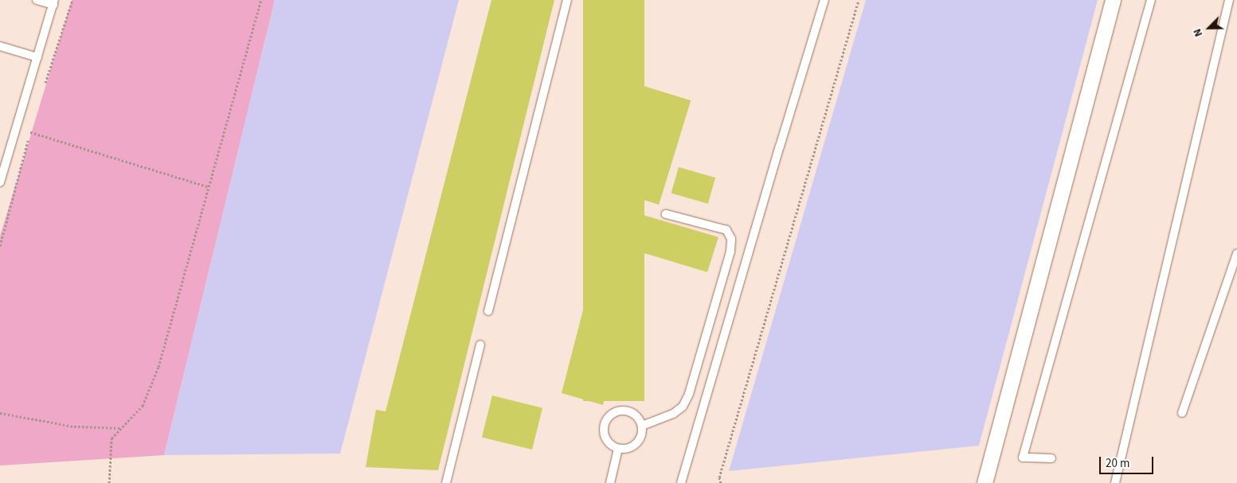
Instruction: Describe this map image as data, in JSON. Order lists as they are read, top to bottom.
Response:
{
  "scale_bar": "20 m",
  "north": "bottom left"
}
